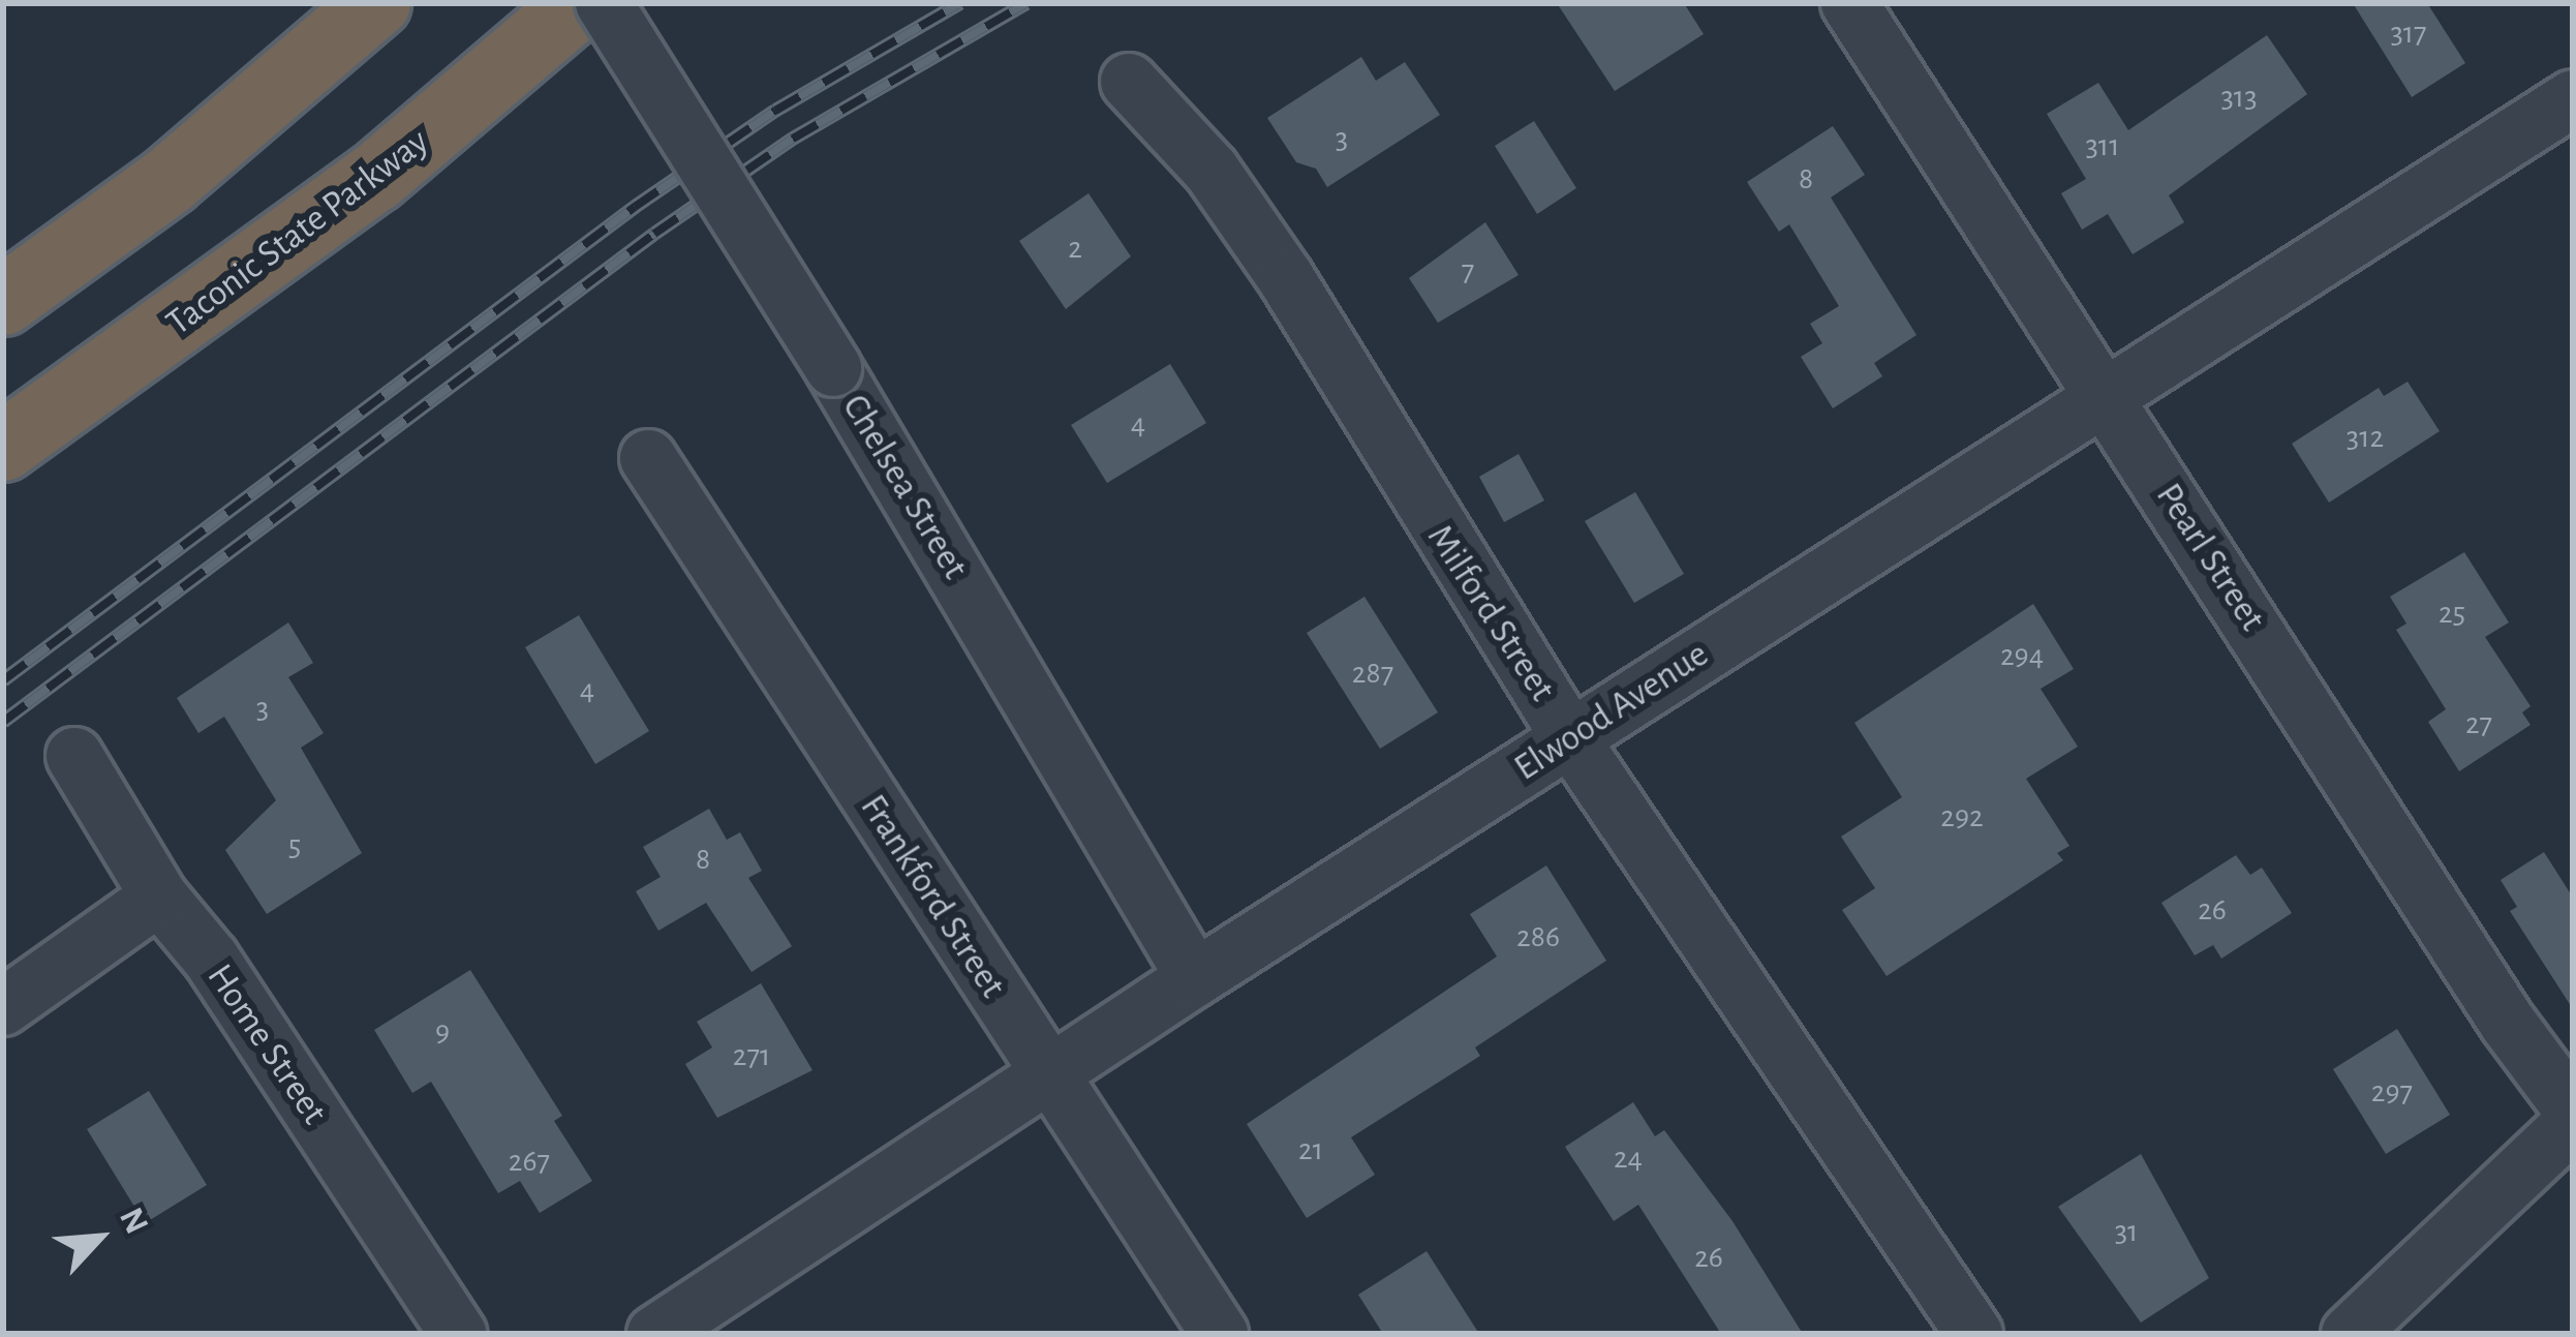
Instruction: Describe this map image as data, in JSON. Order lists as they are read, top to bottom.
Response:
{
  "streets": {
    "highway": ["Taconic State Parkway"],
    "street": [
      "Chelsea Street",
      "Pearl Street",
      "Milford Street",
      "Elwood Avenue",
      "Frankford Street",
      "Home Street"
    ]
  },
  "crossings": [
    ["Chelsea Street", "Elwood Avenue"],
    ["Pearl Street", "Elwood Avenue"],
    ["Milford Street", "Elwood Avenue"],
    ["Elwood Avenue", "Frankford Street"]
  ],
  "house_numbers": [
    "317",
    "313",
    "3",
    "311",
    "8",
    "2",
    "7",
    "4",
    "312",
    "25",
    "294",
    "287",
    "4",
    "3",
    "27",
    "292",
    "5",
    "8",
    "26",
    "286",
    "9",
    "271",
    "297",
    "21",
    "24",
    "267",
    "31",
    "26"
  ],
  "north": "top right"
}
